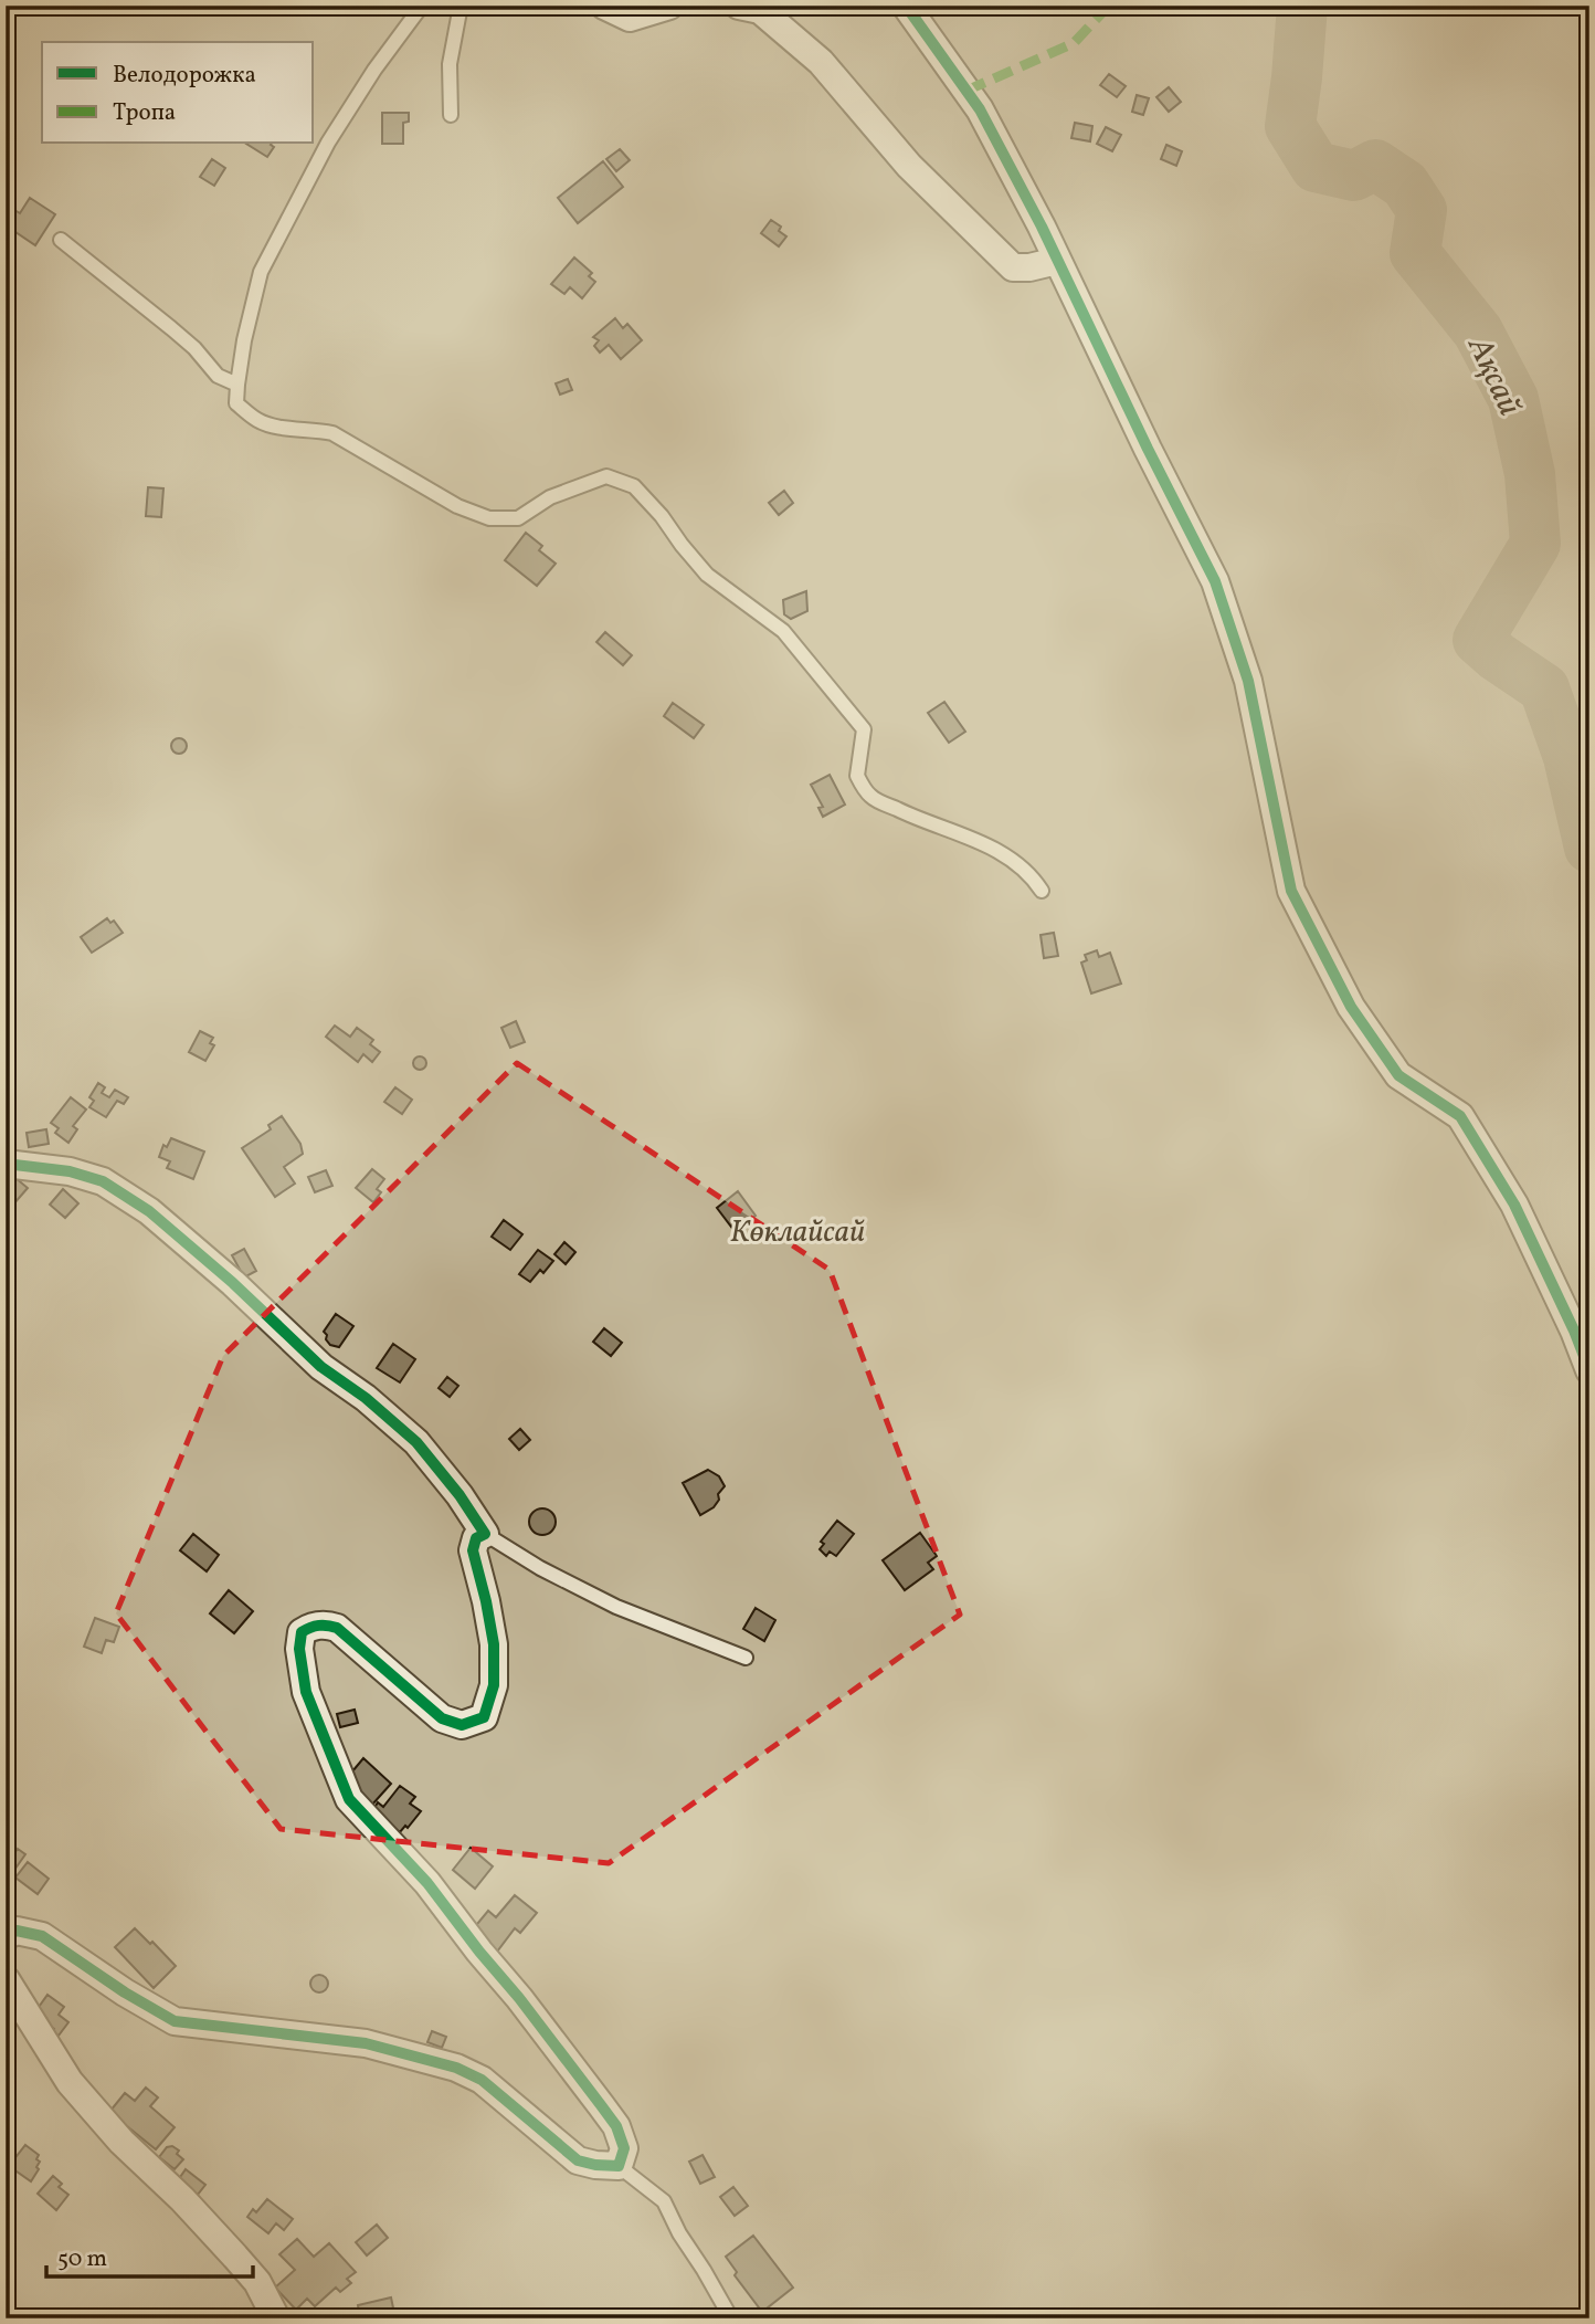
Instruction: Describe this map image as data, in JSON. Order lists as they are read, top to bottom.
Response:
{
  "water": ["Ақсай"],
  "parks": ["Көклайсай"],
  "legend": ["Велодорожка", "Тропа"],
  "scale_bar": "50 m"
}
